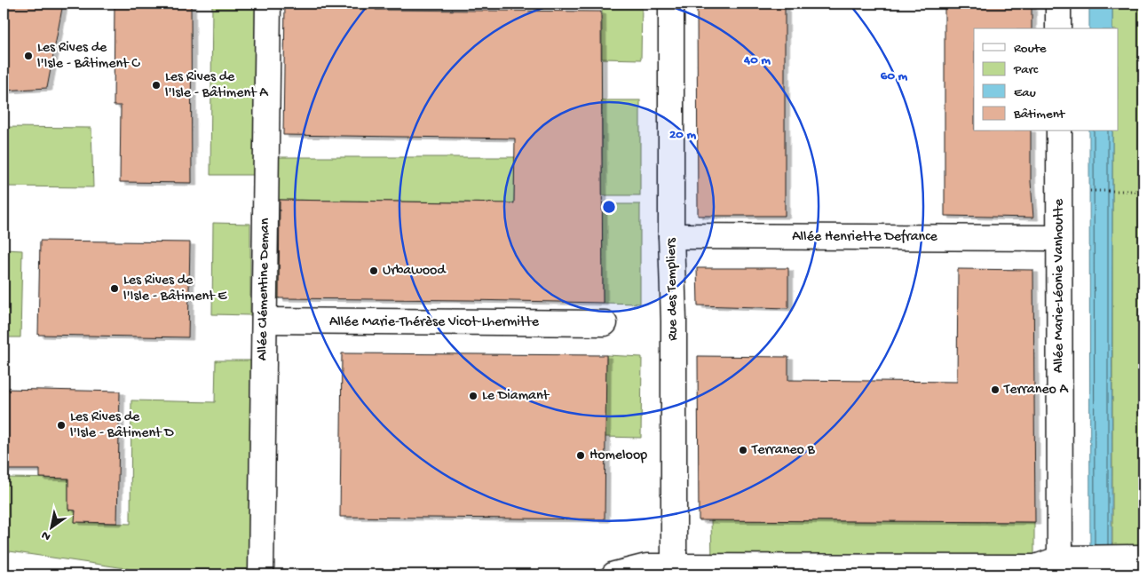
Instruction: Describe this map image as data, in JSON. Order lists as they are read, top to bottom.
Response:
{
  "streets": {
    "street": [
      "Allée Henriette Defrance",
      "Allée Marie-Léonie Vanhoutte",
      "Allée Clémentine Deman",
      "Rue des Templiers",
      "Allée Marie-Thérèse Vicot-Lhermitte"
    ]
  },
  "crossings": [
    ["Allée Henriette Defrance", "Allée Marie-Léonie Vanhoutte"],
    ["Allée Henriette Defrance", "Rue des Templiers"],
    ["Allée Clémentine Deman", "Allée Marie-Thérèse Vicot-Lhermitte"]
  ],
  "places": [
    "Les Rives de l'Isle - Bâtiment C",
    "Les Rives de l'Isle - Bâtiment A",
    "Urbawood",
    "Les Rives de l'Isle - Bâtiment E",
    "Terraneo A",
    "Le Diamant",
    "Les Rives de l'Isle - Bâtiment D",
    "Terraneo B",
    "Homeloop"
  ],
  "legend": [
    "Route",
    "Parc",
    "Eau",
    "Bâtiment"
  ],
  "north": "bottom left",
  "rings": ["40 m", "60 m", "20 m"]
}
